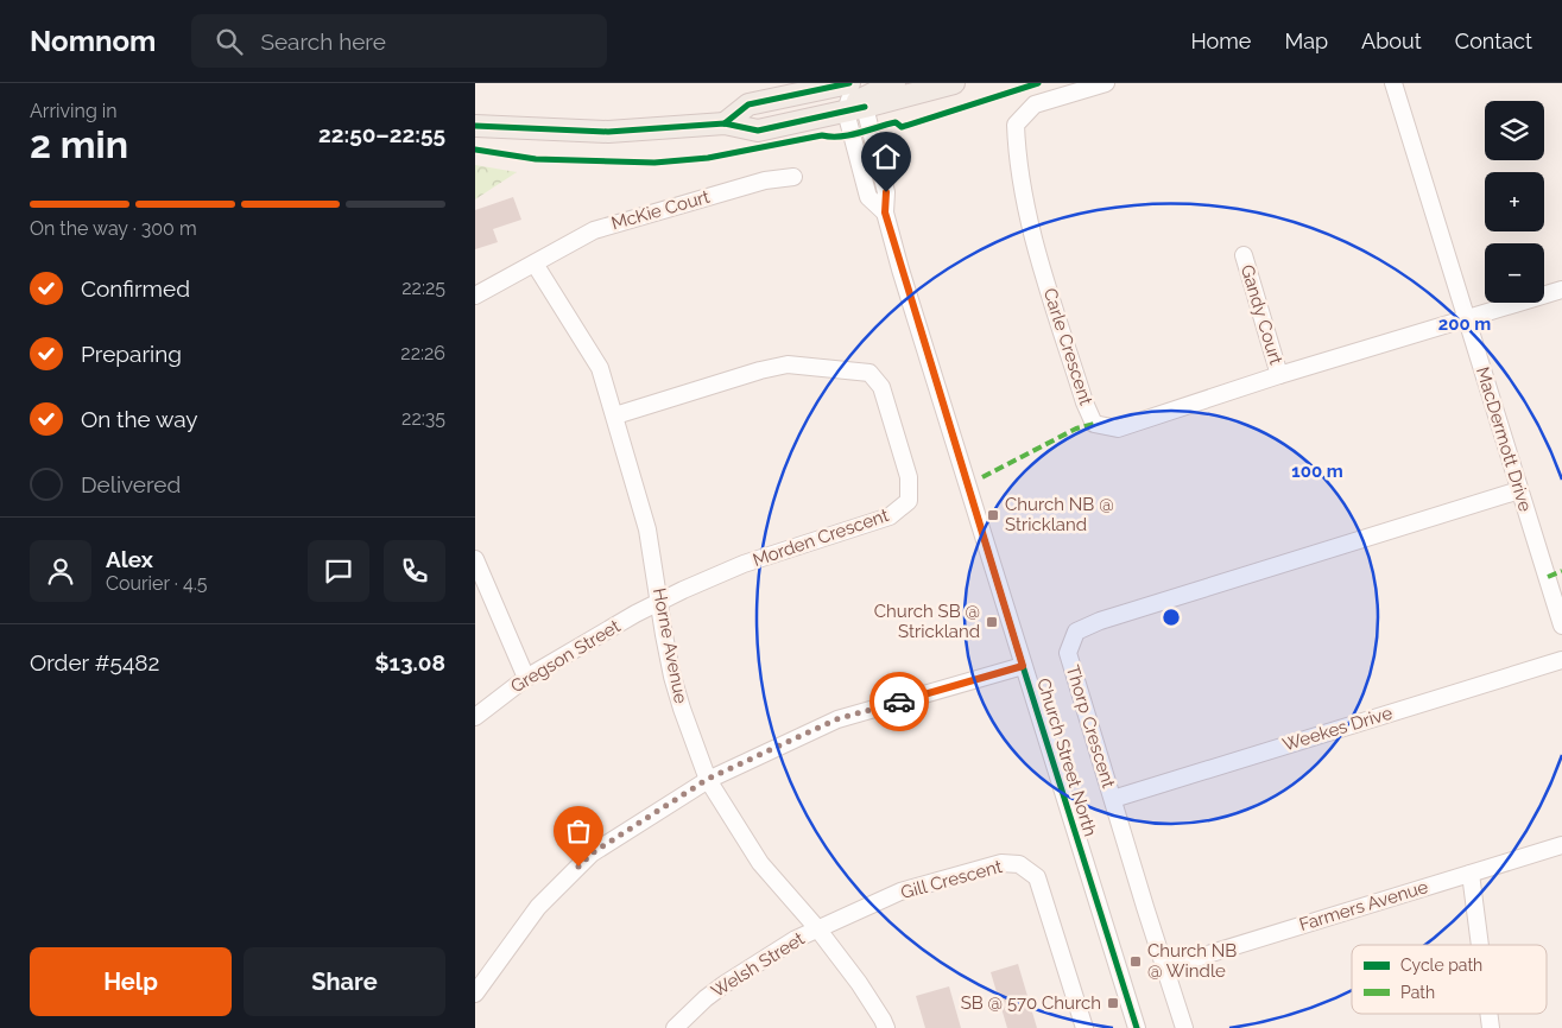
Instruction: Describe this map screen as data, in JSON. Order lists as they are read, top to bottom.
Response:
{
  "streets": {
    "street": [
      "McKie Court",
      "Gandy Court",
      "Carle Crescent",
      "MacDermott Drive",
      "Morden Crescent",
      "Horne Avenue",
      "Gregson Street",
      "Thorp Crescent",
      "Weekes Drive",
      "Church Street North",
      "Gill Crescent",
      "Farmers Avenue",
      "Welsh Street"
    ]
  },
  "crossings": [
    ["McKie Court", "Horne Avenue"],
    ["Gandy Court", "Carle Crescent"],
    ["Carle Crescent", "MacDermott Drive"],
    ["MacDermott Drive", "Thorp Crescent"],
    ["Morden Crescent", "Horne Avenue"],
    ["Morden Crescent", "Gregson Street"],
    ["Horne Avenue", "Gregson Street"],
    ["Horne Avenue", "Gill Crescent"],
    ["Horne Avenue", "Welsh Street"],
    ["Thorp Crescent", "Weekes Drive"],
    ["Thorp Crescent", "Farmers Avenue"],
    ["Gill Crescent", "Welsh Street"]
  ],
  "places": {
    "transit": [
      "Church NB @ Strickland",
      "Church SB @ Strickland",
      "Church NB @ Windle",
      "SB @ 570 Church"
    ]
  },
  "legend": ["Cycle path", "Path"],
  "page": {
    "header": "Nomnom",
    "search": "Search here",
    "nav": [
      "Home",
      "Map",
      "About",
      "Contact"
    ],
    "heading": ["2 min", "Arriving in", "22:50–22:55"],
    "panel": [
      "Alex",
      "Courier · 4.5",
      "Order #5482",
      "$13.08"
    ],
    "map_buttons": ["+", "−"],
    "bar": "On the way · 300 m",
    "list": [
      ["Confirmed", "22:25"],
      ["Preparing", "22:26"],
      ["On the way", "22:35"],
      "Delivered"
    ],
    "buttons": ["Help", "Share"]
  },
  "rings": ["200 m", "100 m"]
}
